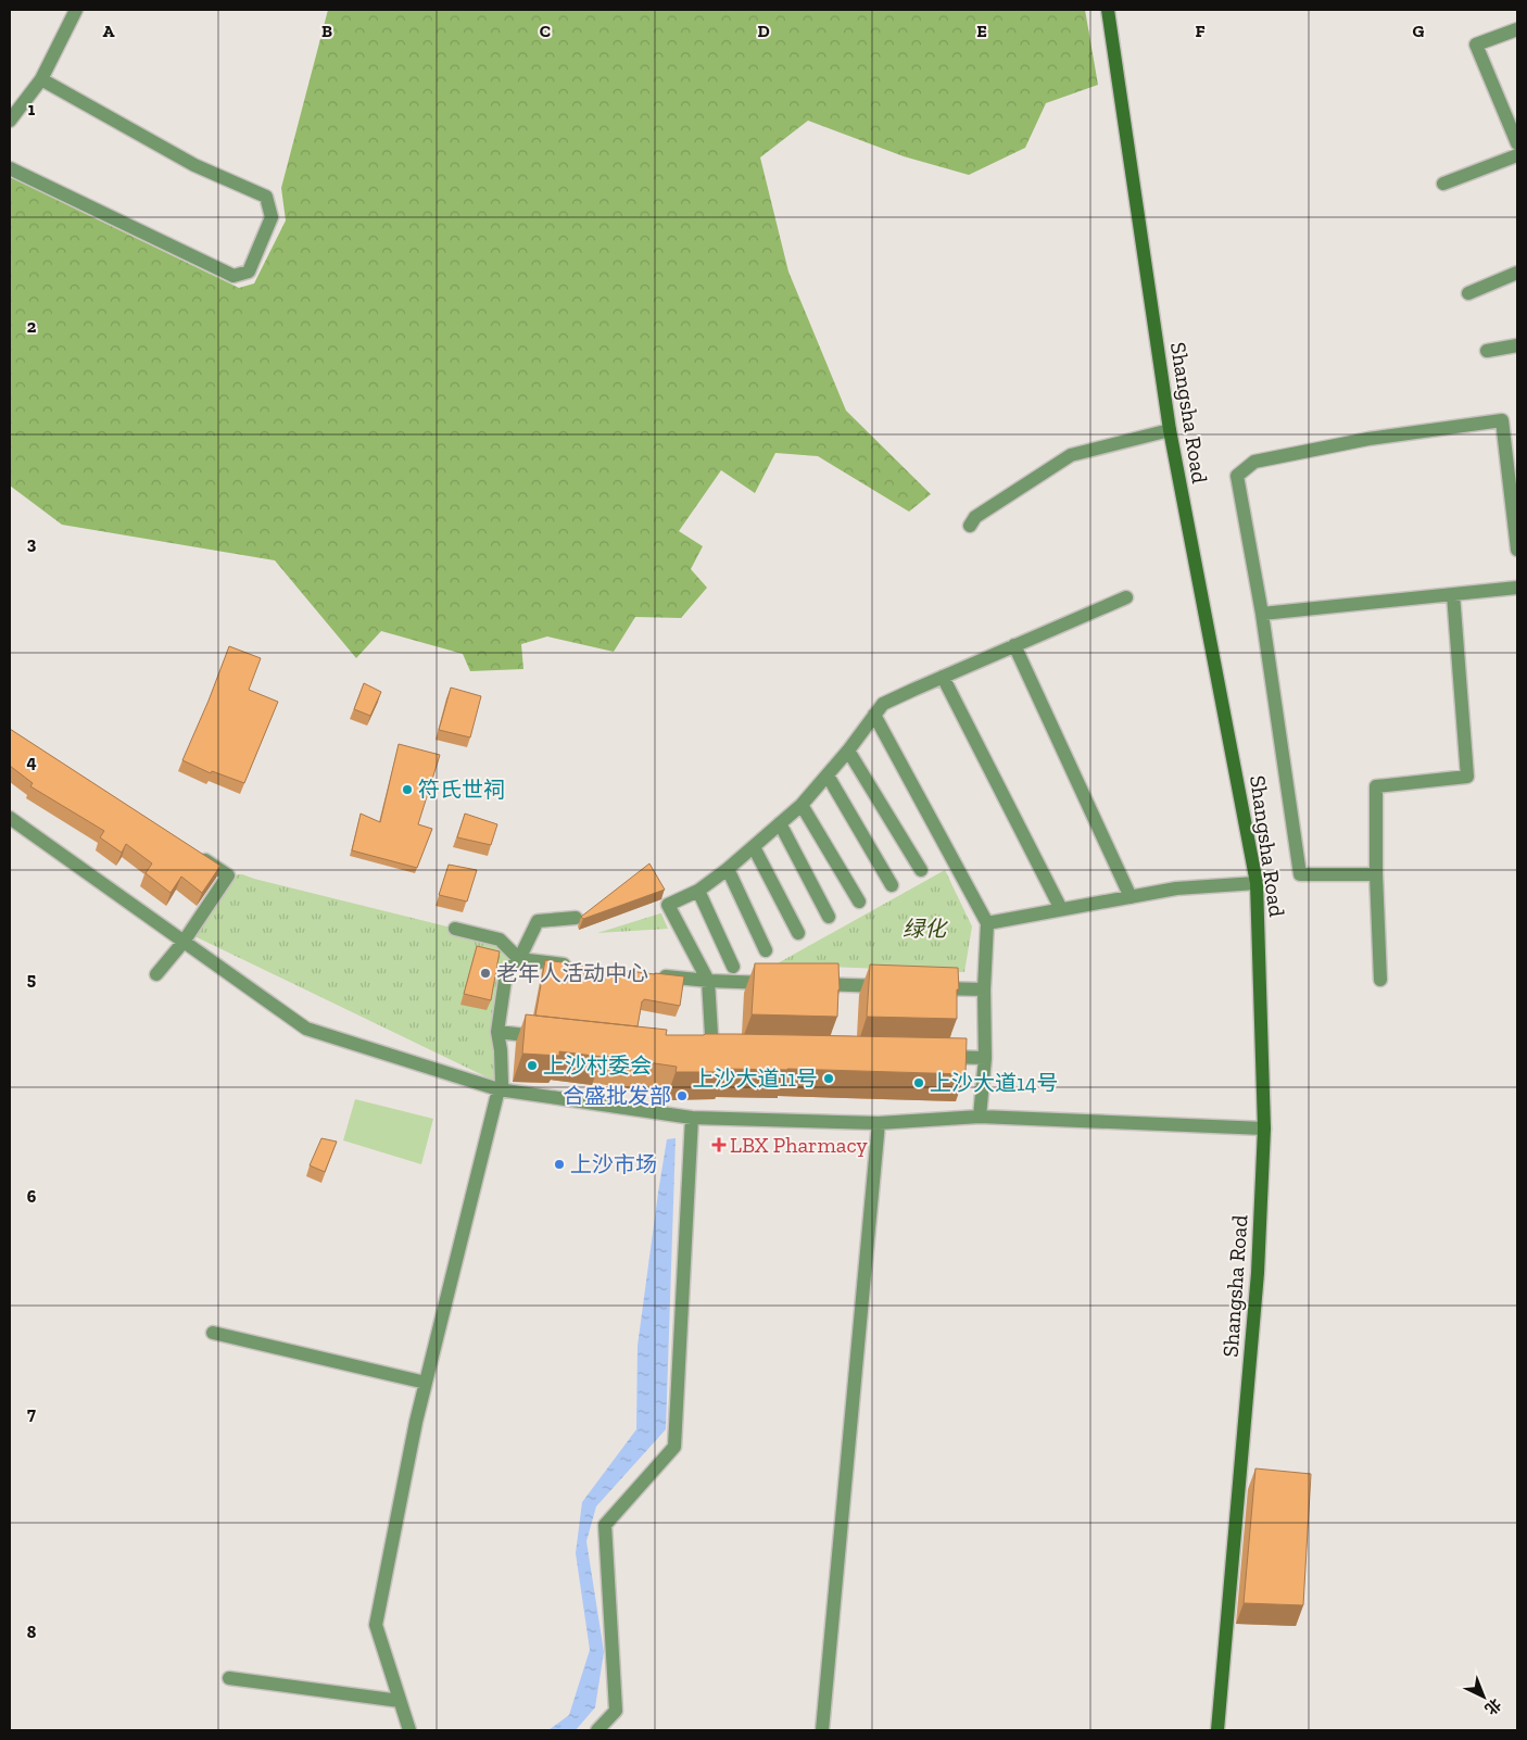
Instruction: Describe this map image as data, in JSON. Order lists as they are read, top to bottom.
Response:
{
  "streets": {
    "main road": ["Shangsha Road"]
  },
  "parks": ["绿化"],
  "places": {
    "other": [
      "符氏世祠",
      "老年人活动中心",
      "上沙村委会",
      "上沙大道11号",
      "上沙大道14号",
      "合盛批发部",
      "上沙市场"
    ],
    "health": ["LBX Pharmacy"]
  },
  "north": "bottom right",
  "grid": {
    "columns": [
      "A",
      "B",
      "C",
      "D",
      "E",
      "F",
      "G"
    ],
    "rows": [
      "1",
      "2",
      "3",
      "4",
      "5",
      "6",
      "7",
      "8"
    ]
  }
}
